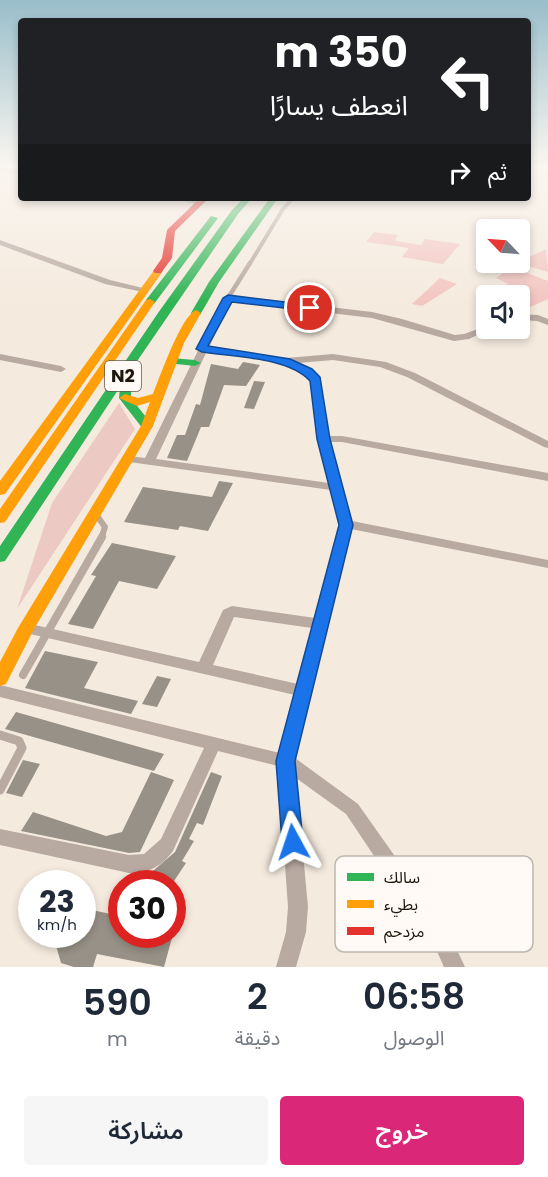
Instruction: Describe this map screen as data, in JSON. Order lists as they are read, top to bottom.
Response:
{
  "streets": {
    "main road": ["N2"]
  },
  "legend": ["سالك", "بطيء", "مزدحم"],
  "north": "top left",
  "page": {
    "turn": ["350 m", "انعطف يسارًا"],
    "then": "ثم",
    "speed": "23 km/h",
    "limit": "30",
    "eta": [
      "06:58",
      "الوصول",
      "2",
      "دقيقة",
      "590",
      "m"
    ],
    "buttons": ["خروج", "مشاركة"]
  }
}
